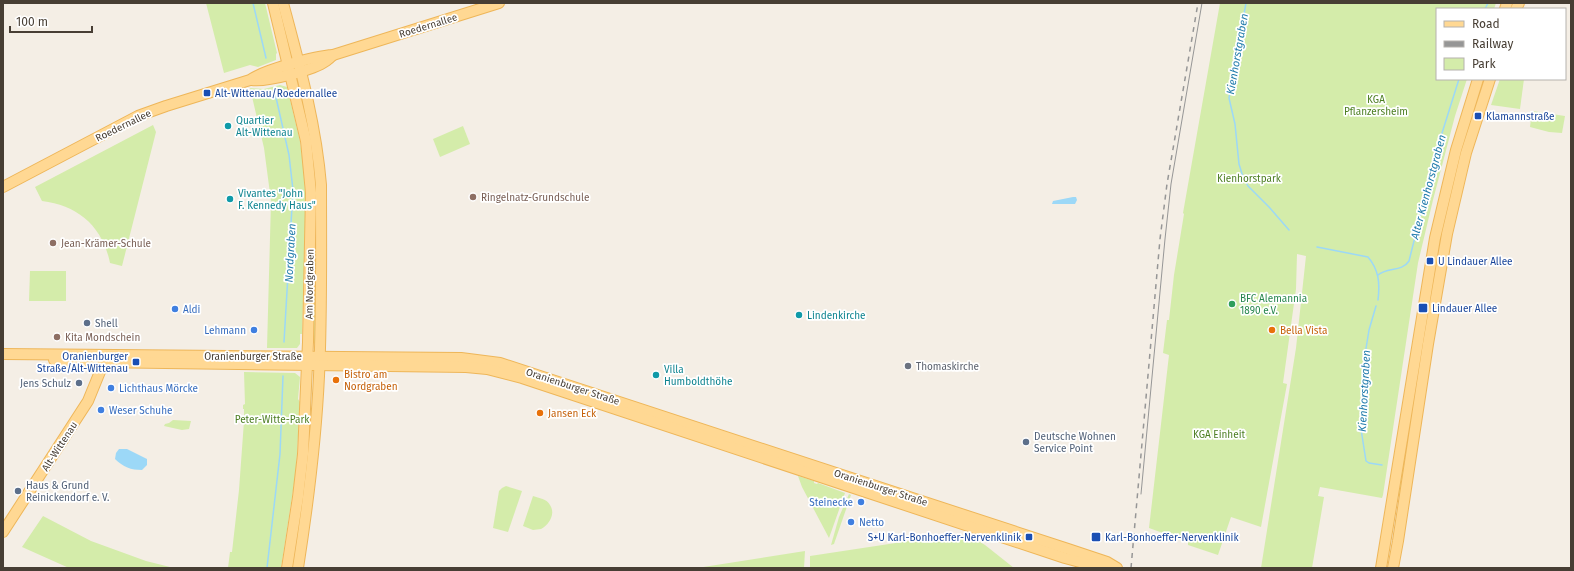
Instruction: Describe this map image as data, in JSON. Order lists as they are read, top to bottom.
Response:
{
  "streets": {
    "main road": [
      "Roedernallee",
      "Am Nordgraben",
      "Oranienburger Straße",
      "Alt-Wittenau"
    ]
  },
  "crossings": [
    ["Roedernallee", "Am Nordgraben"],
    ["Am Nordgraben", "Oranienburger Straße"],
    ["Oranienburger Straße", "Alt-Wittenau"]
  ],
  "water": ["Kienhorstgraben", "Alter Kienhorstgraben", "Nordgraben"],
  "parks": [
    "KGA Pflanzersheim",
    "Kienhorstpark",
    "Peter-Witte-Park",
    "KGA Einheit"
  ],
  "places": {
    "transit": [
      "Alt-Wittenau/Roedernallee",
      "Klamannstraße",
      "U Lindauer Allee",
      "Lindauer Allee",
      "Oranienburger Straße/Alt-Wittenau",
      "S+U Karl-Bonhoeffer-Nervenklinik",
      "Karl-Bonhoeffer-Nervenklinik"
    ],
    "other": [
      "Quartier Alt-Wittenau",
      "Ringelnatz-Grundschule",
      "Vivantes \"John F. Kennedy Haus\"",
      "Jean-Krämer-Schule",
      "BFC Alemannia 1890 e.V.",
      "Aldi",
      "Lindenkirche",
      "Shell",
      "Lehmann",
      "Bella Vista",
      "Kita Mondschein",
      "Thomaskirche",
      "Villa Humboldthöhe",
      "Bistro am Nordgraben",
      "Jens Schulz",
      "Lichthaus Mörcke",
      "Weser Schuhe",
      "Jansen Eck",
      "Deutsche Wohnen Service Point",
      "Haus & Grund Reinickendorf e. V.",
      "Steinecke",
      "Netto"
    ]
  },
  "legend": ["Road", "Railway", "Park"],
  "scale_bar": "100 m"
}
